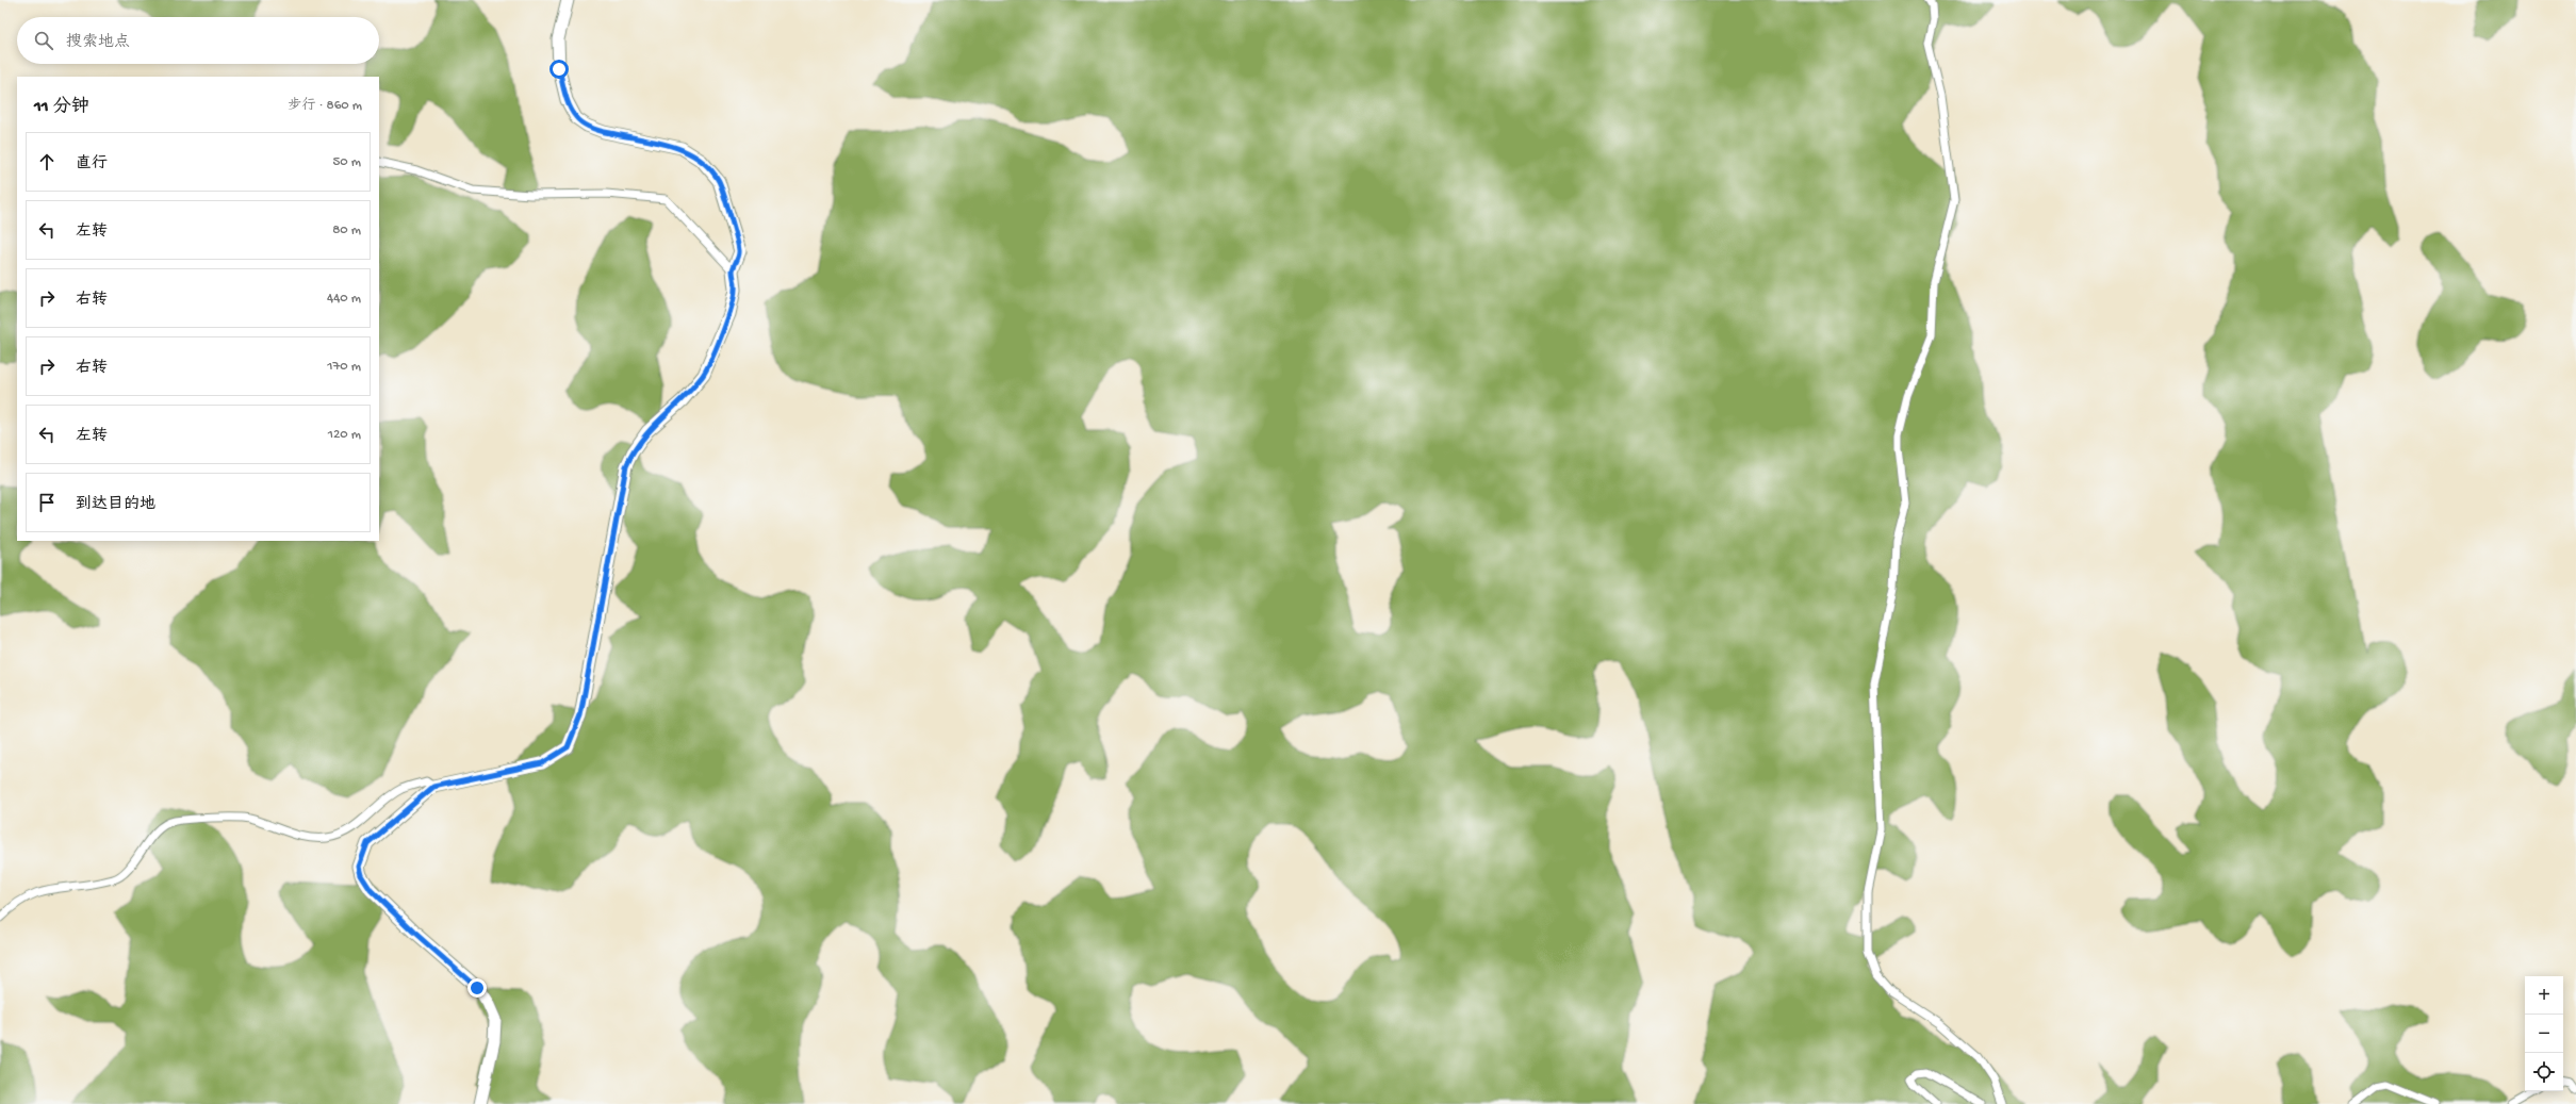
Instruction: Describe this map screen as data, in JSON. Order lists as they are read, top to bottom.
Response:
{
  "page": {
    "search": "搜索地点",
    "heading": ["11 分钟", "步行 · 860 m"],
    "list": [
      ["直行", "50 m"],
      ["左转", "80 m"],
      ["右转", "440 m"],
      ["右转", "170 m"],
      ["左转", "120 m"],
      "到达目的地"
    ],
    "map_buttons": ["+", "−"]
  }
}
